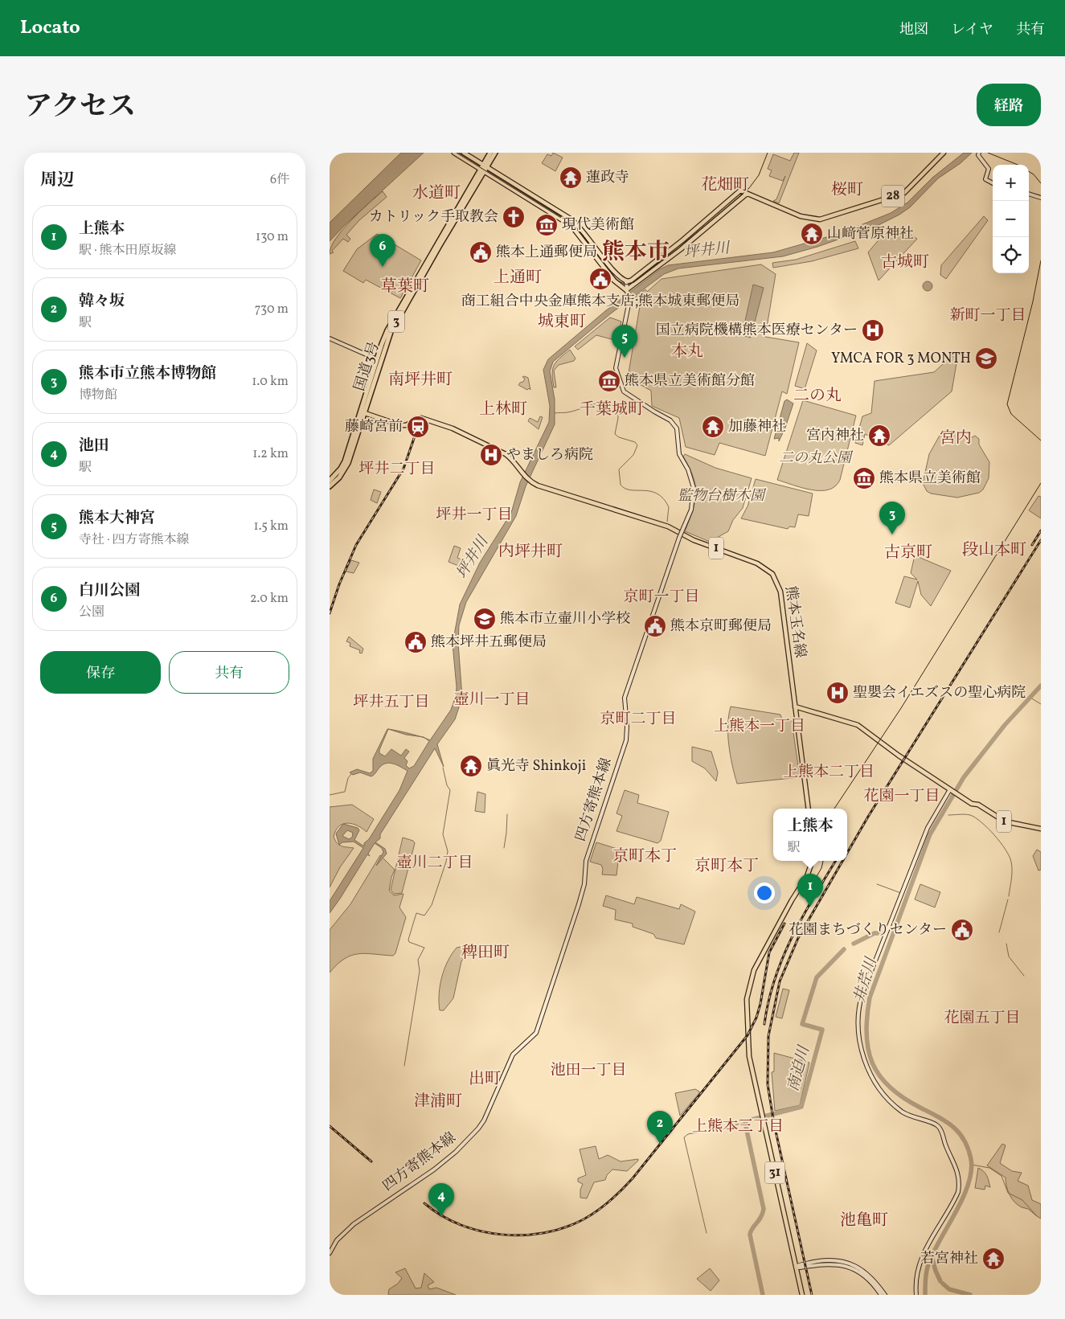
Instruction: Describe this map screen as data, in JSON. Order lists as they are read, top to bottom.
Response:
{
  "streets": {
    "highway": ["3", "国道3号"],
    "main road": [
      "28",
      "1",
      "熊本玉名線",
      "四方寄熊本線",
      "31"
    ]
  },
  "crossings": [
    ["国道3号", "熊本玉名線"],
    ["1", "熊本玉名線"]
  ],
  "districts": [
    "花畑町",
    "桜町",
    "水道町",
    "熊本市",
    "古城町",
    "上通町",
    "草葉町",
    "新町一丁目",
    "城東町",
    "本丸",
    "南坪井町",
    "二の丸",
    "上林町",
    "千葉城町",
    "宮内",
    "坪井二丁目",
    "坪井一丁目",
    "段山本町",
    "内坪井町",
    "古京町",
    "京町一丁目",
    "壺川一丁目",
    "坪井五丁目",
    "京町二丁目",
    "上熊本一丁目",
    "上熊本二丁目",
    "花園一丁目",
    "京町本丁",
    "壺川二丁目",
    "京町本丁",
    "稗田町",
    "花園五丁目",
    "池田一丁目",
    "出町",
    "津浦町",
    "上熊本三丁目",
    "池亀町"
  ],
  "water": ["坪井川", "井芹川", "南迫川"],
  "parks": ["二の丸公園", "監物台樹木園"],
  "places": {
    "temple": [
      "蓮政寺",
      "山﨑菅原神社",
      "加藤神社",
      "宮內神社",
      "眞光寺 Shinkoji",
      "若宮神社"
    ],
    "church": ["カトリック手取教会"],
    "museum": ["現代美術館", "熊本県立美術館分館", "熊本県立美術館"],
    "public building": [
      "熊本上通郵便局",
      "商工組合中央金庫熊本支店;熊本城東郵便局",
      "熊本京町郵便局",
      "熊本坪井五郵便局",
      "花園まちづくりセンター"
    ],
    "hospital": ["国立病院機構熊本医療センター", "やましろ病院", "聖嬰会イエズスの聖心病院"],
    "school or university": ["YMCA FOR 3 MONTH", "熊本市立壷川小学校"],
    "station": ["藤崎宮前"]
  },
  "page": {
    "header": "Locato",
    "nav": ["地図", "レイヤ", "共有"],
    "title": "アクセス",
    "buttons": [
      "経路",
      ["保存", "共有"]
    ],
    "heading": ["周辺", "6件"],
    "map_buttons": ["+", "−"],
    "list": [
      {
        "mark": "1",
        "name": "上熊本",
        "note": "駅 · 熊本田原坂線",
        "value": "130 m"
      },
      {
        "mark": "2",
        "name": "韓々坂",
        "note": "駅",
        "value": "730 m"
      },
      {
        "mark": "3",
        "name": "熊本市立熊本博物館",
        "note": "博物館",
        "value": "1.0 km"
      },
      {
        "mark": "4",
        "name": "池田",
        "note": "駅",
        "value": "1.2 km"
      },
      {
        "mark": "5",
        "name": "熊本大神宮",
        "note": "寺社 · 四方寄熊本線",
        "value": "1.5 km"
      },
      {
        "mark": "6",
        "name": "白川公園",
        "note": "公園",
        "value": "2.0 km"
      }
    ],
    "pins": [
      "6",
      "5",
      "3",
      "1",
      "2",
      "4"
    ],
    "popup": ["上熊本", "駅"]
  }
}
